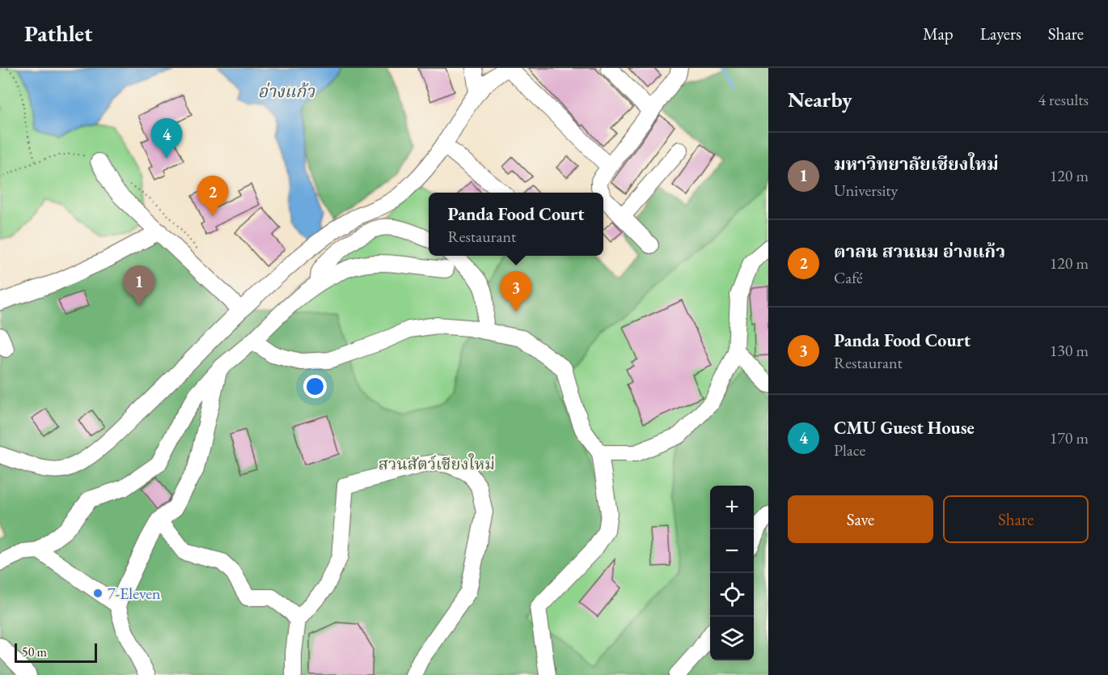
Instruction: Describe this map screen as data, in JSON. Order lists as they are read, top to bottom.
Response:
{
  "water": ["อ่างแก้ว"],
  "parks": ["สวนสัตว์เชียงใหม่"],
  "places": ["7-Eleven"],
  "scale_bar": "50 m",
  "page": {
    "header": "Pathlet",
    "nav": ["Map", "Layers", "Share"],
    "heading": ["Nearby", "4 results"],
    "pins": [
      "4",
      "2",
      "1",
      "3"
    ],
    "list": [
      {
        "mark": "1",
        "name": "มหาวิทยาลัยเชียงใหม่",
        "note": "University",
        "value": "120 m"
      },
      {
        "mark": "2",
        "name": "ตาลน สวนนม อ่างแก้ว",
        "note": "Café",
        "value": "120 m"
      },
      {
        "mark": "3",
        "name": "Panda Food Court",
        "note": "Restaurant",
        "value": "130 m"
      },
      {
        "mark": "4",
        "name": "CMU Guest House",
        "note": "Place",
        "value": "170 m"
      }
    ],
    "popup": ["Panda Food Court", "Restaurant"],
    "buttons": ["Save", "Share"],
    "map_buttons": ["+", "−"],
    "scale": "50 m"
  }
}
